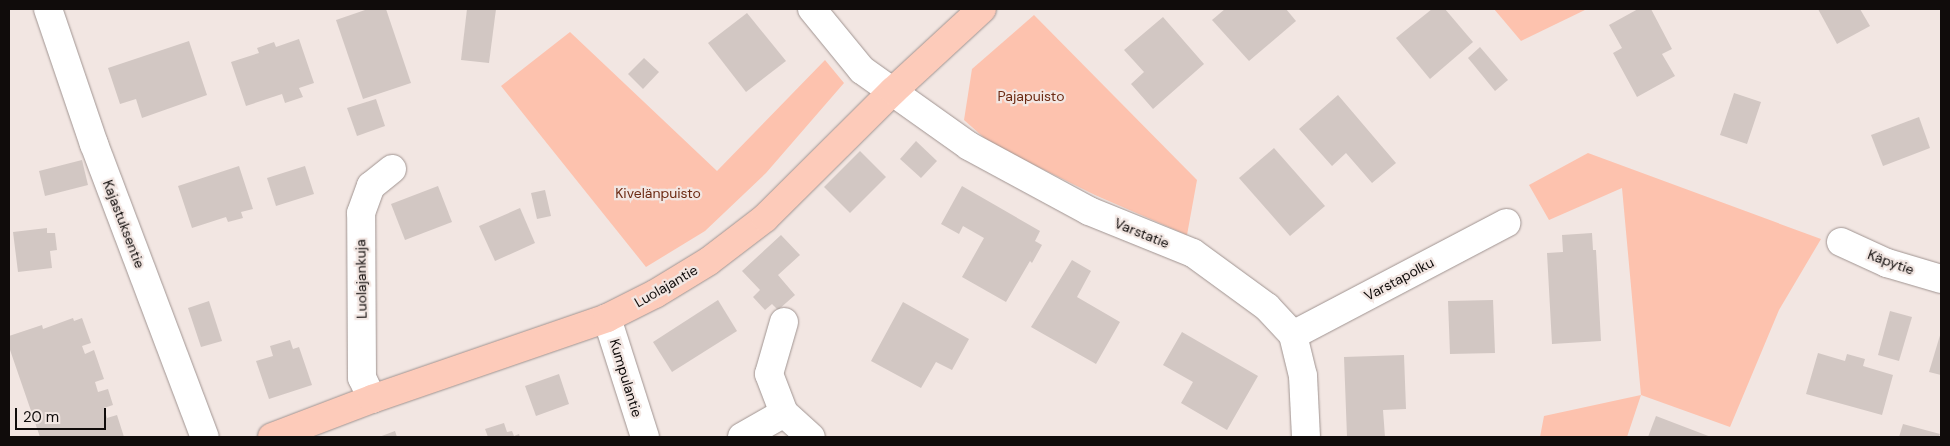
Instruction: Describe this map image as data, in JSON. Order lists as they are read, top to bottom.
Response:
{
  "streets": {
    "main road": ["Luolajantie"],
    "street": [
      "Kajastuksentie",
      "Varstatie",
      "Käpytie",
      "Luolajankuja",
      "Varstapolku",
      "Kumpulantie"
    ]
  },
  "crossings": [
    ["Varstatie", "Varstapolku"],
    ["Varstatie", "Luolajantie"],
    ["Luolajankuja", "Luolajantie"],
    ["Luolajantie", "Kumpulantie"]
  ],
  "parks": ["Pajapuisto", "Kivelänpuisto"],
  "scale_bar": "20 m"
}
